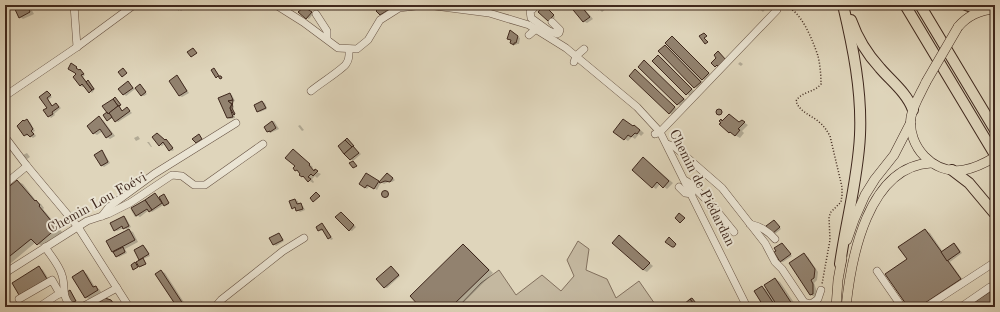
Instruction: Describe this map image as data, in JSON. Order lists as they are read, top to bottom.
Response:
{
  "streets": {
    "street": ["Chemin de Piédardan", "Chemin Lou Foévi"]
  }
}
